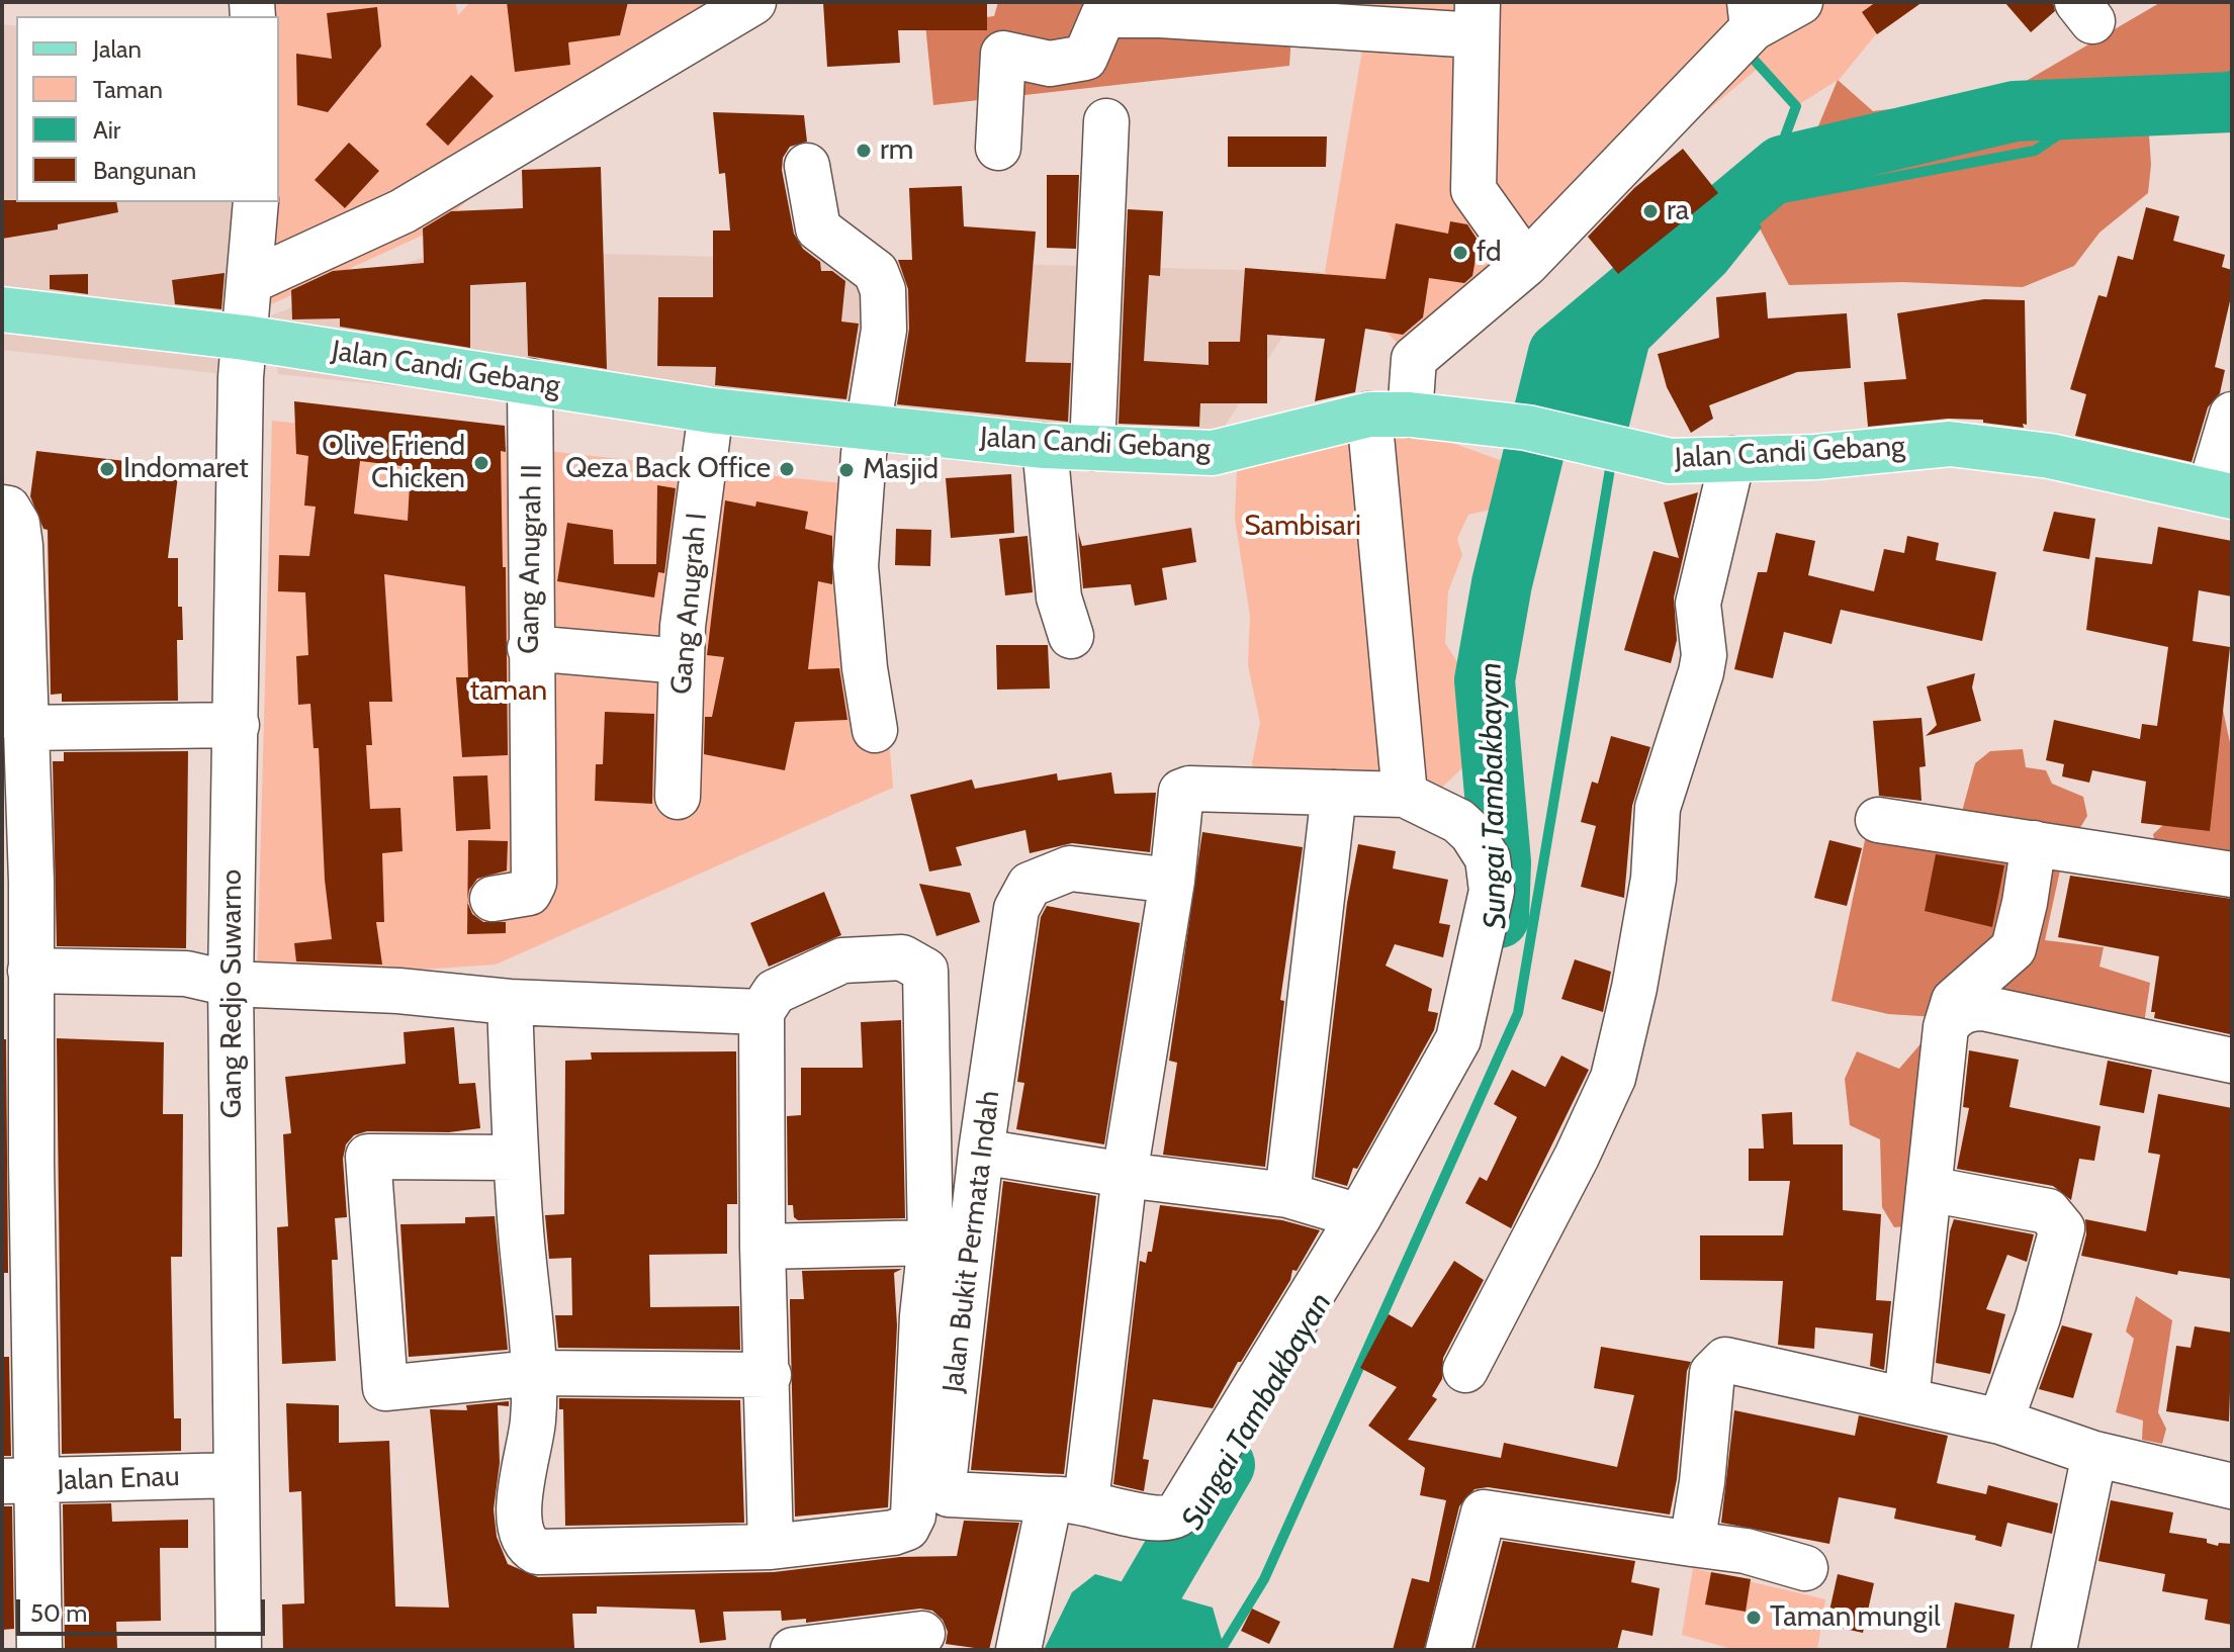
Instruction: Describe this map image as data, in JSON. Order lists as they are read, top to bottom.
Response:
{
  "streets": {
    "main road": ["Jalan Candi Gebang"],
    "street": [
      "Gang Anugrah II",
      "Gang Anugrah I",
      "Gang Redjo Suwarno",
      "Jalan Bukit Permata Indah",
      "Jalan Enau"
    ]
  },
  "crossings": [
    ["Jalan Candi Gebang", "Gang Anugrah II"],
    ["Jalan Candi Gebang", "Gang Anugrah I"],
    ["Jalan Candi Gebang", "Gang Redjo Suwarno"],
    ["Gang Redjo Suwarno", "Jalan Enau"]
  ],
  "water": ["Sungai Tambakbayan"],
  "parks": ["Sambisari", "taman"],
  "places": [
    "rm",
    "ra",
    "fd",
    "Olive Friend Chicken",
    "Indomaret",
    "Qeza Back Office",
    "Masjid",
    "Taman mungil"
  ],
  "legend": [
    "Jalan",
    "Taman",
    "Air",
    "Bangunan"
  ],
  "scale_bar": "50 m"
}
